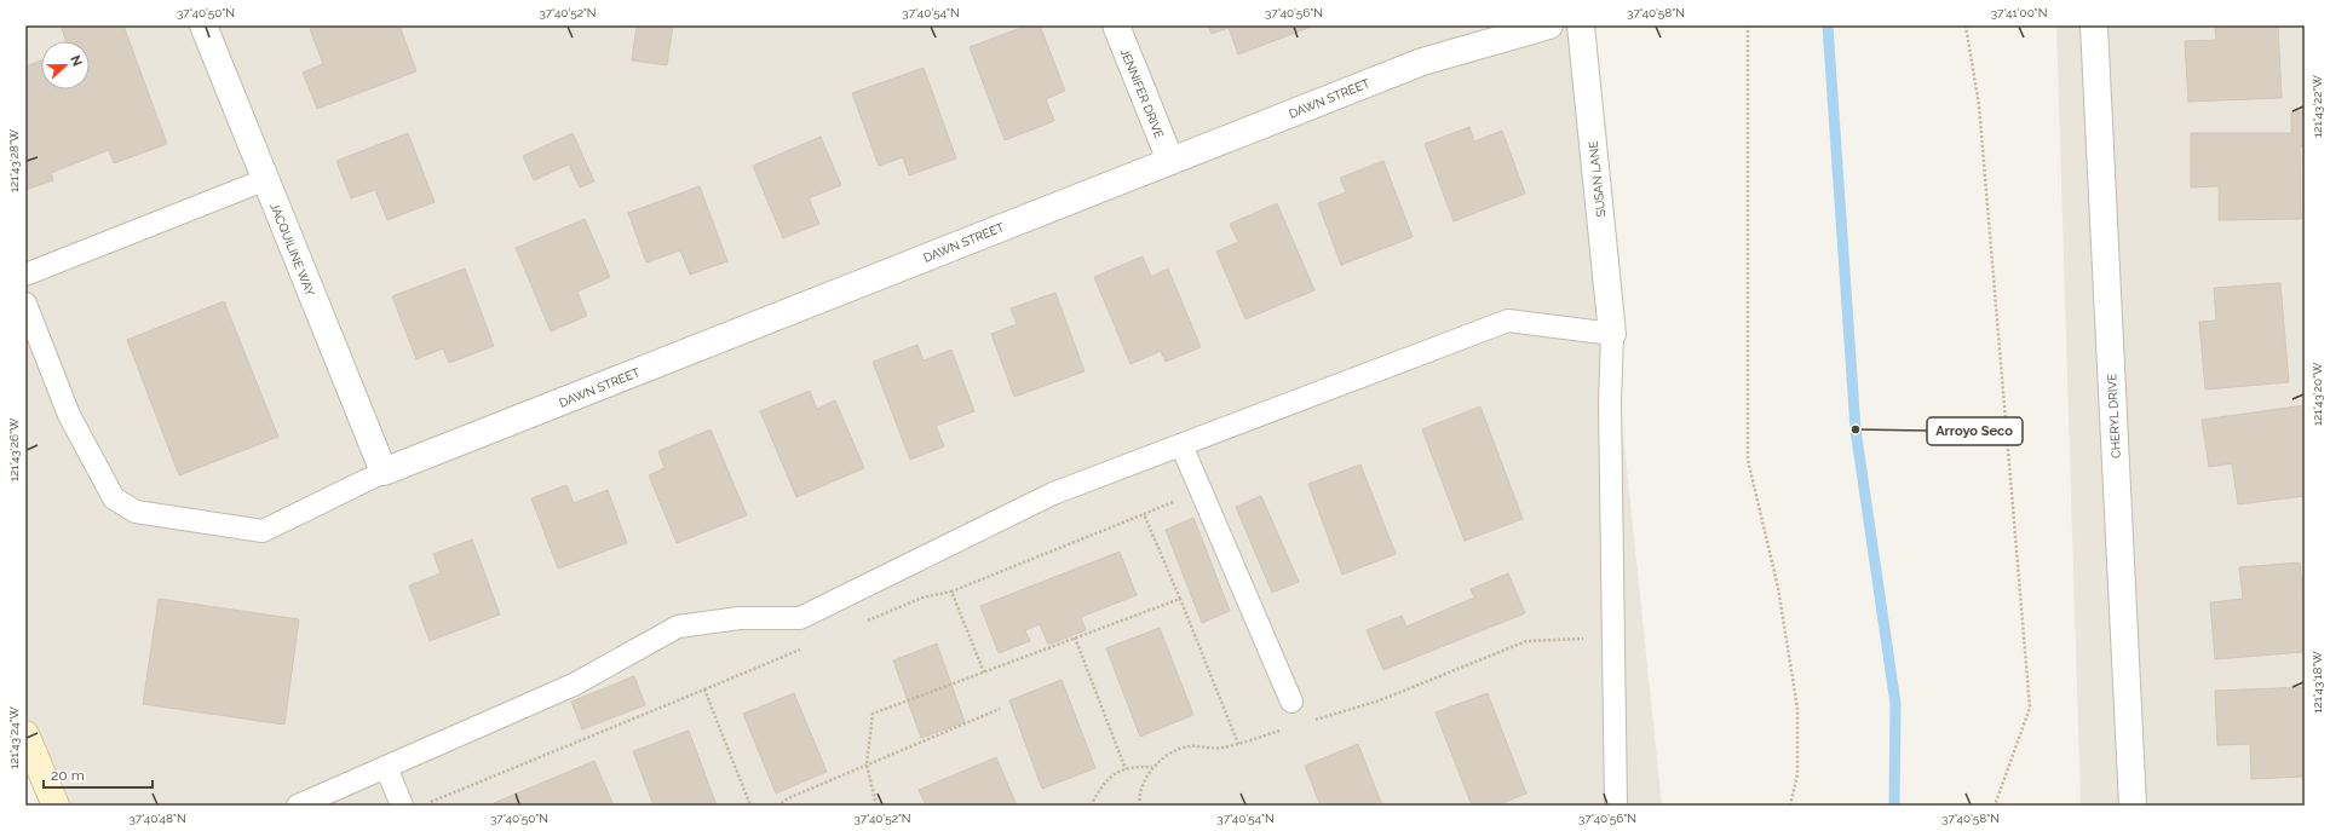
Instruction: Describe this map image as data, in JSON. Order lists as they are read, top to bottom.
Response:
{
  "streets": {
    "street": [
      "JENNIFER DRIVE",
      "DAWN STREET",
      "SUSAN LANE",
      "JACQUILINE WAY",
      "CHERYL DRIVE"
    ]
  },
  "crossings": [
    ["JENNIFER DRIVE", "DAWN STREET"],
    ["DAWN STREET", "JACQUILINE WAY"]
  ],
  "places": ["Arroyo Seco"],
  "scale_bar": "20 m",
  "north": "right",
  "coordinates": [
    "37°40'50\"N",
    "37°40'52\"N",
    "37°40'54\"N",
    "37°40'56\"N",
    "37°40'58\"N",
    "37°41'00\"N",
    "121°43'22\"W",
    "121°43'28\"W",
    "121°43'20\"W",
    "121°43'26\"W",
    "121°43'18\"W",
    "121°43'24\"W",
    "37°40'48\"N"
  ]
}
